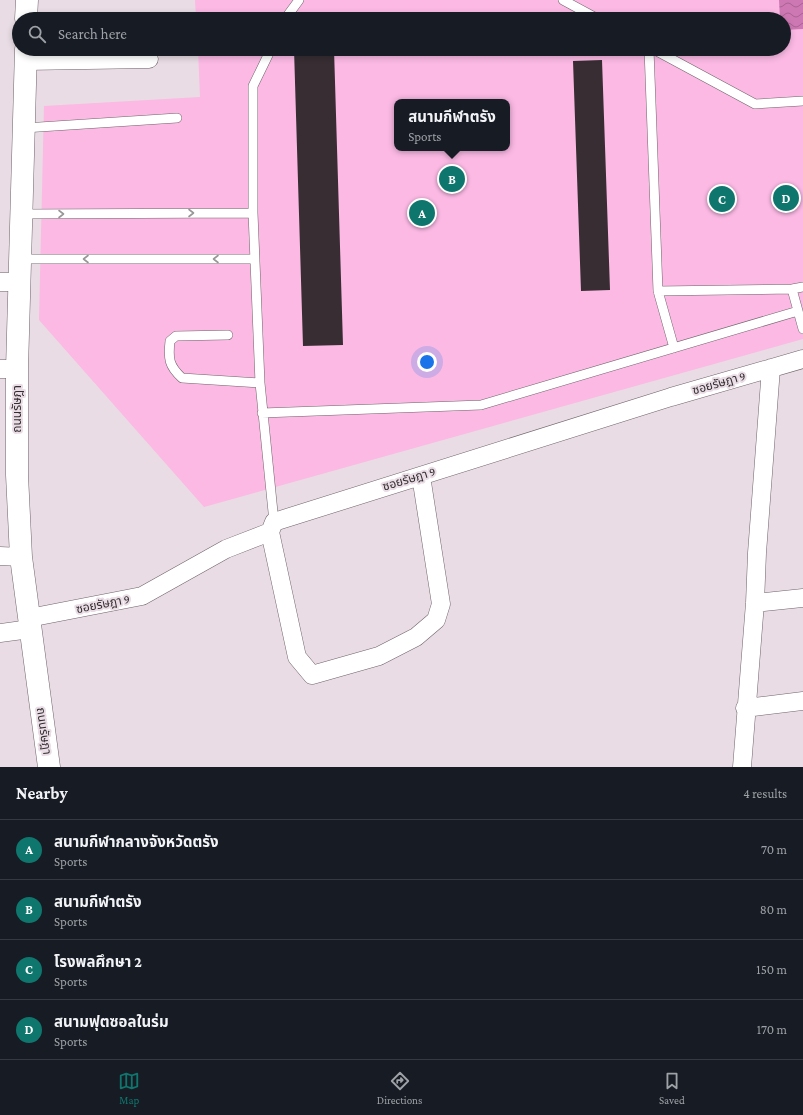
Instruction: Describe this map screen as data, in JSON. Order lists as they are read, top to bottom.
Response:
{
  "streets": {
    "street": ["ซอยรัษฎา 9", "ถนนรัษฎา"]
  },
  "crossings": [
    ["ซอยรัษฎา 9", "ถนนรัษฎา"]
  ],
  "page": {
    "search": "Search here",
    "popup": ["สนามกีฬาตรัง", "Sports"],
    "pins": [
      "B",
      "D",
      "C",
      "A"
    ],
    "heading": ["Nearby", "4 results"],
    "list": [
      {
        "mark": "A",
        "name": "สนามกีฬากลางจังหวัดตรัง",
        "note": "Sports",
        "value": "70 m"
      },
      {
        "mark": "B",
        "name": "สนามกีฬาตรัง",
        "note": "Sports",
        "value": "80 m"
      },
      {
        "mark": "C",
        "name": "โรงพลศึกษา 2",
        "note": "Sports",
        "value": "150 m"
      },
      {
        "mark": "D",
        "name": "สนามฟุตซอลในร่ม",
        "note": "Sports",
        "value": "170 m"
      }
    ],
    "nav": ["Map", "Directions", "Saved"]
  }
}
